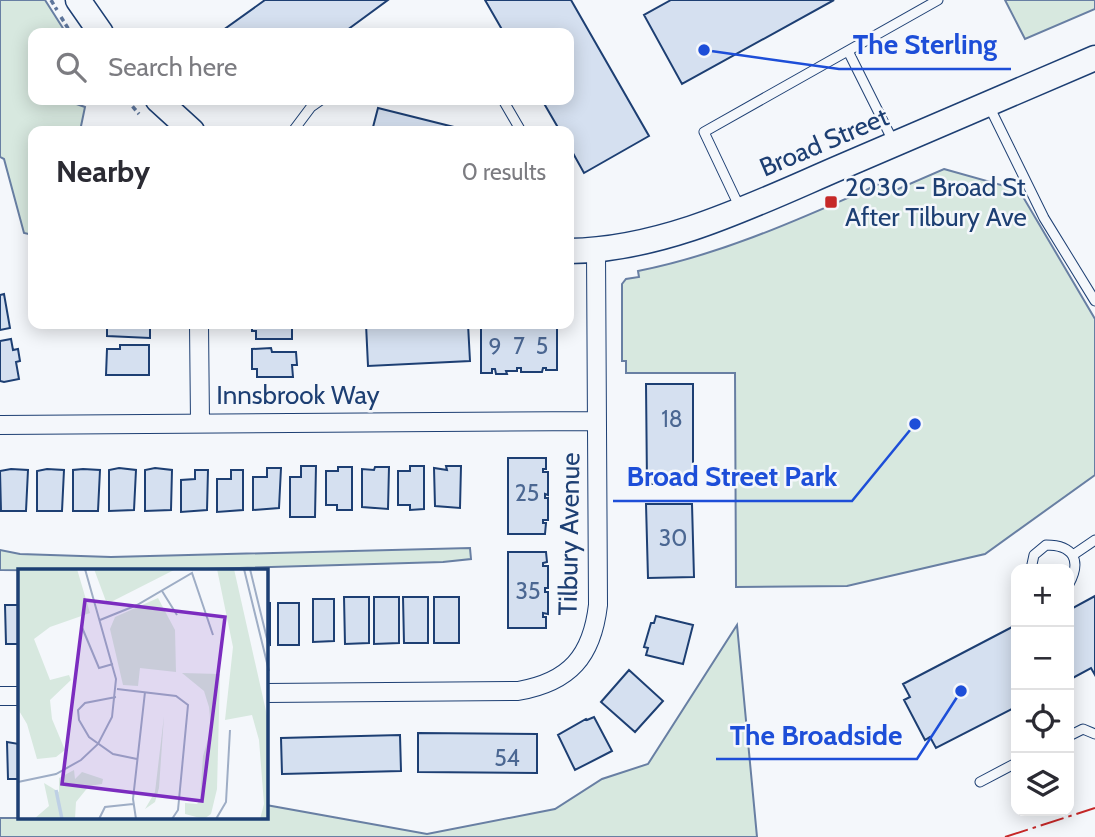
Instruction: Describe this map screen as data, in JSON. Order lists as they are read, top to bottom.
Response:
{
  "streets": {
    "street": ["Broad Street", "Innsbrook Way", "Tilbury Avenue"]
  },
  "crossings": [
    ["Broad Street", "Tilbury Avenue"],
    ["Innsbrook Way", "Tilbury Avenue"]
  ],
  "places": {
    "other": ["The Sterling", "Broad Street Park", "The Broadside"],
    "transit": ["2030 - Broad St After Tilbury Ave"]
  },
  "house_numbers": [
    "7",
    "5",
    "9",
    "18",
    "25",
    "30",
    "35",
    "54"
  ],
  "page": {
    "search": "Search here",
    "heading": ["Nearby", "0 results"],
    "map_buttons": ["+", "−"]
  }
}
